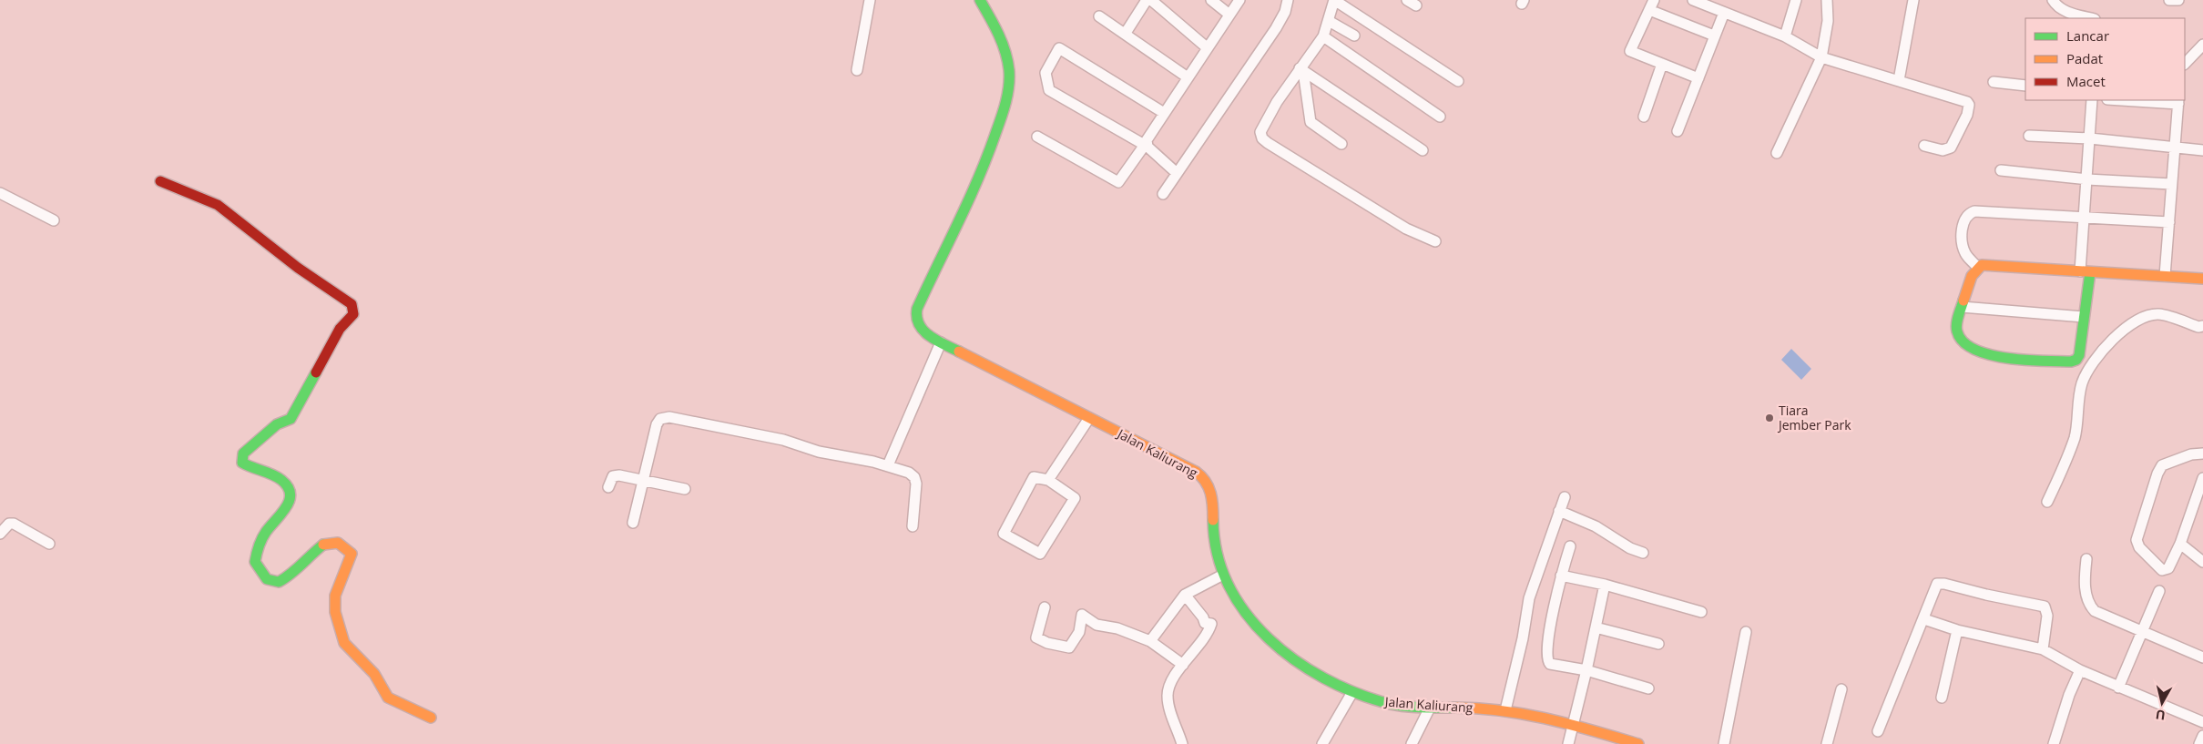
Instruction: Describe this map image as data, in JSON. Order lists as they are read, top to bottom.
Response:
{
  "streets": {
    "street": ["Jalan Kaliurang"]
  },
  "places": ["Tiara Jember Park"],
  "legend": ["Lancar", "Padat", "Macet"],
  "north": "bottom"
}
